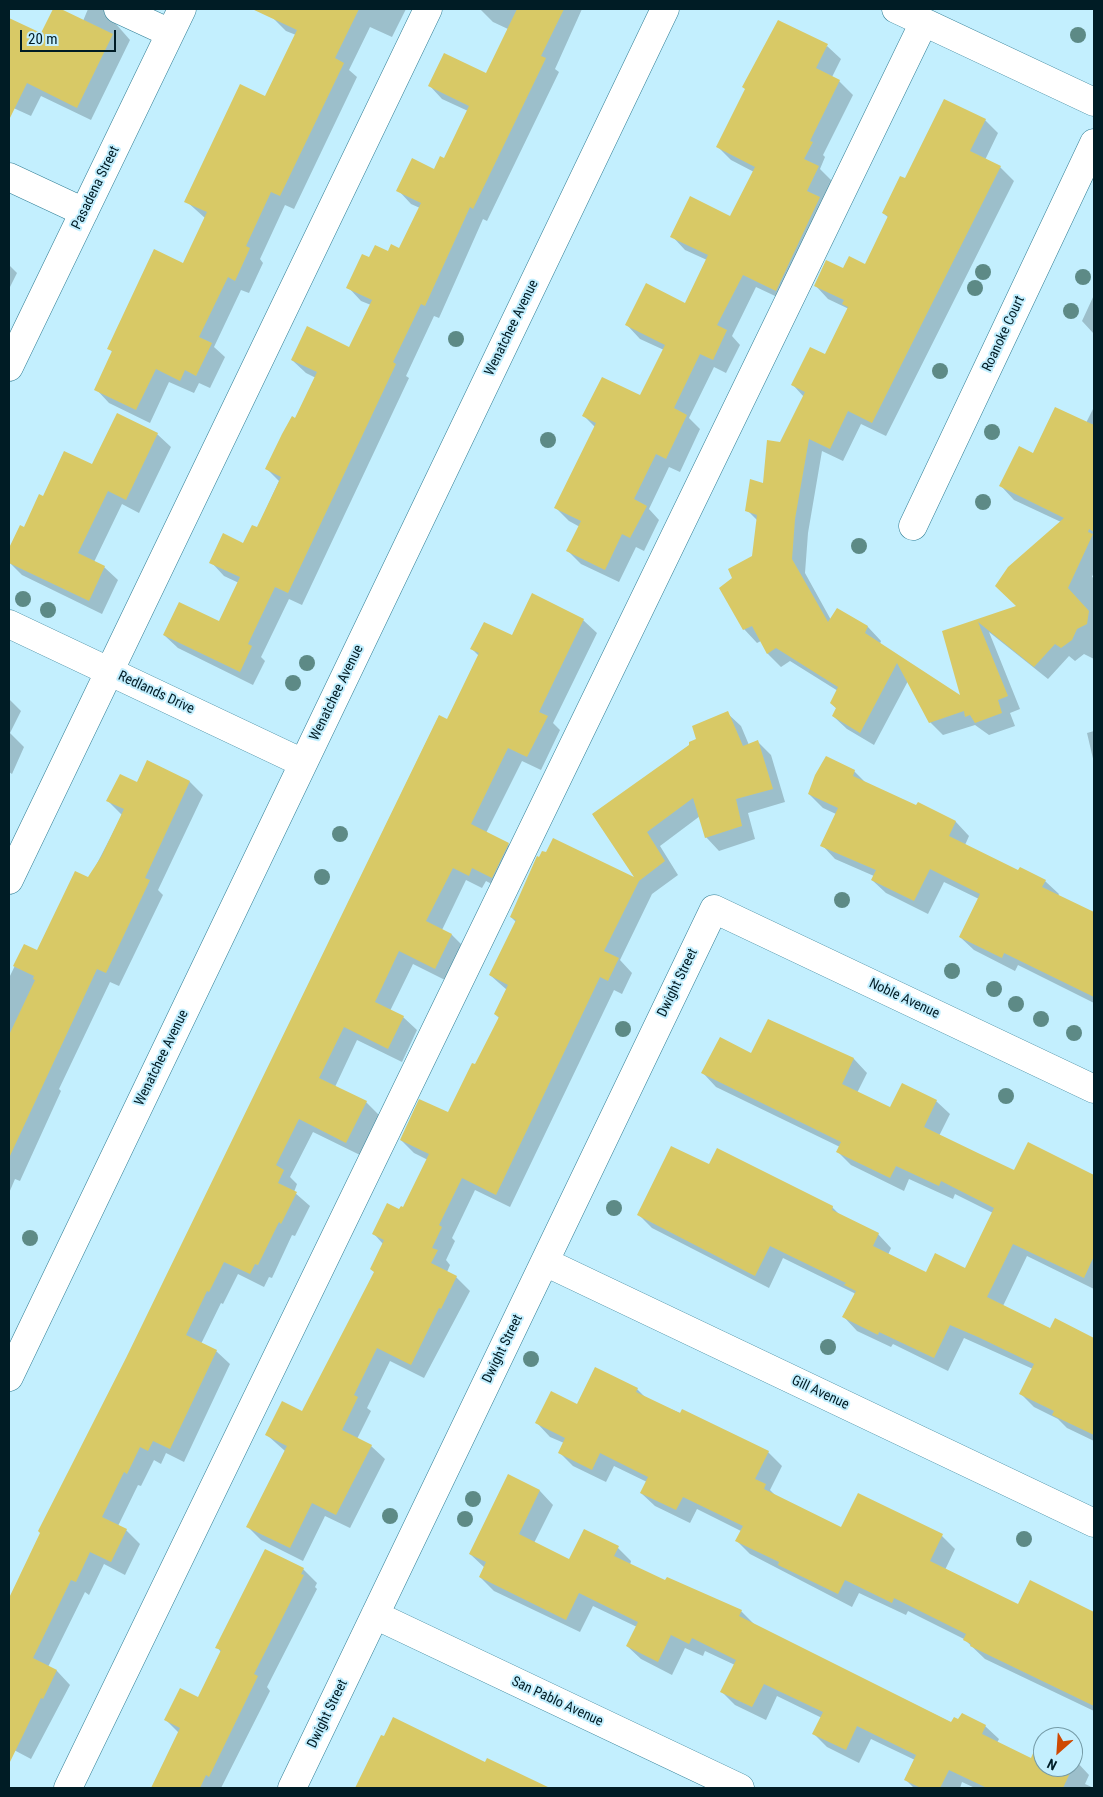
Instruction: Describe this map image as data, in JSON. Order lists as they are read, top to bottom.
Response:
{
  "streets": {
    "street": [
      "Pasadena Street",
      "Wenatchee Avenue",
      "Roanoke Court",
      "Redlands Drive",
      "Dwight Street",
      "Noble Avenue",
      "Gill Avenue",
      "San Pablo Avenue"
    ]
  },
  "crossings": [
    ["Wenatchee Avenue", "Redlands Drive"],
    ["Dwight Street", "Noble Avenue"],
    ["Dwight Street", "Gill Avenue"],
    ["Dwight Street", "San Pablo Avenue"]
  ],
  "scale_bar": "20 m",
  "north": "bottom left"
}
